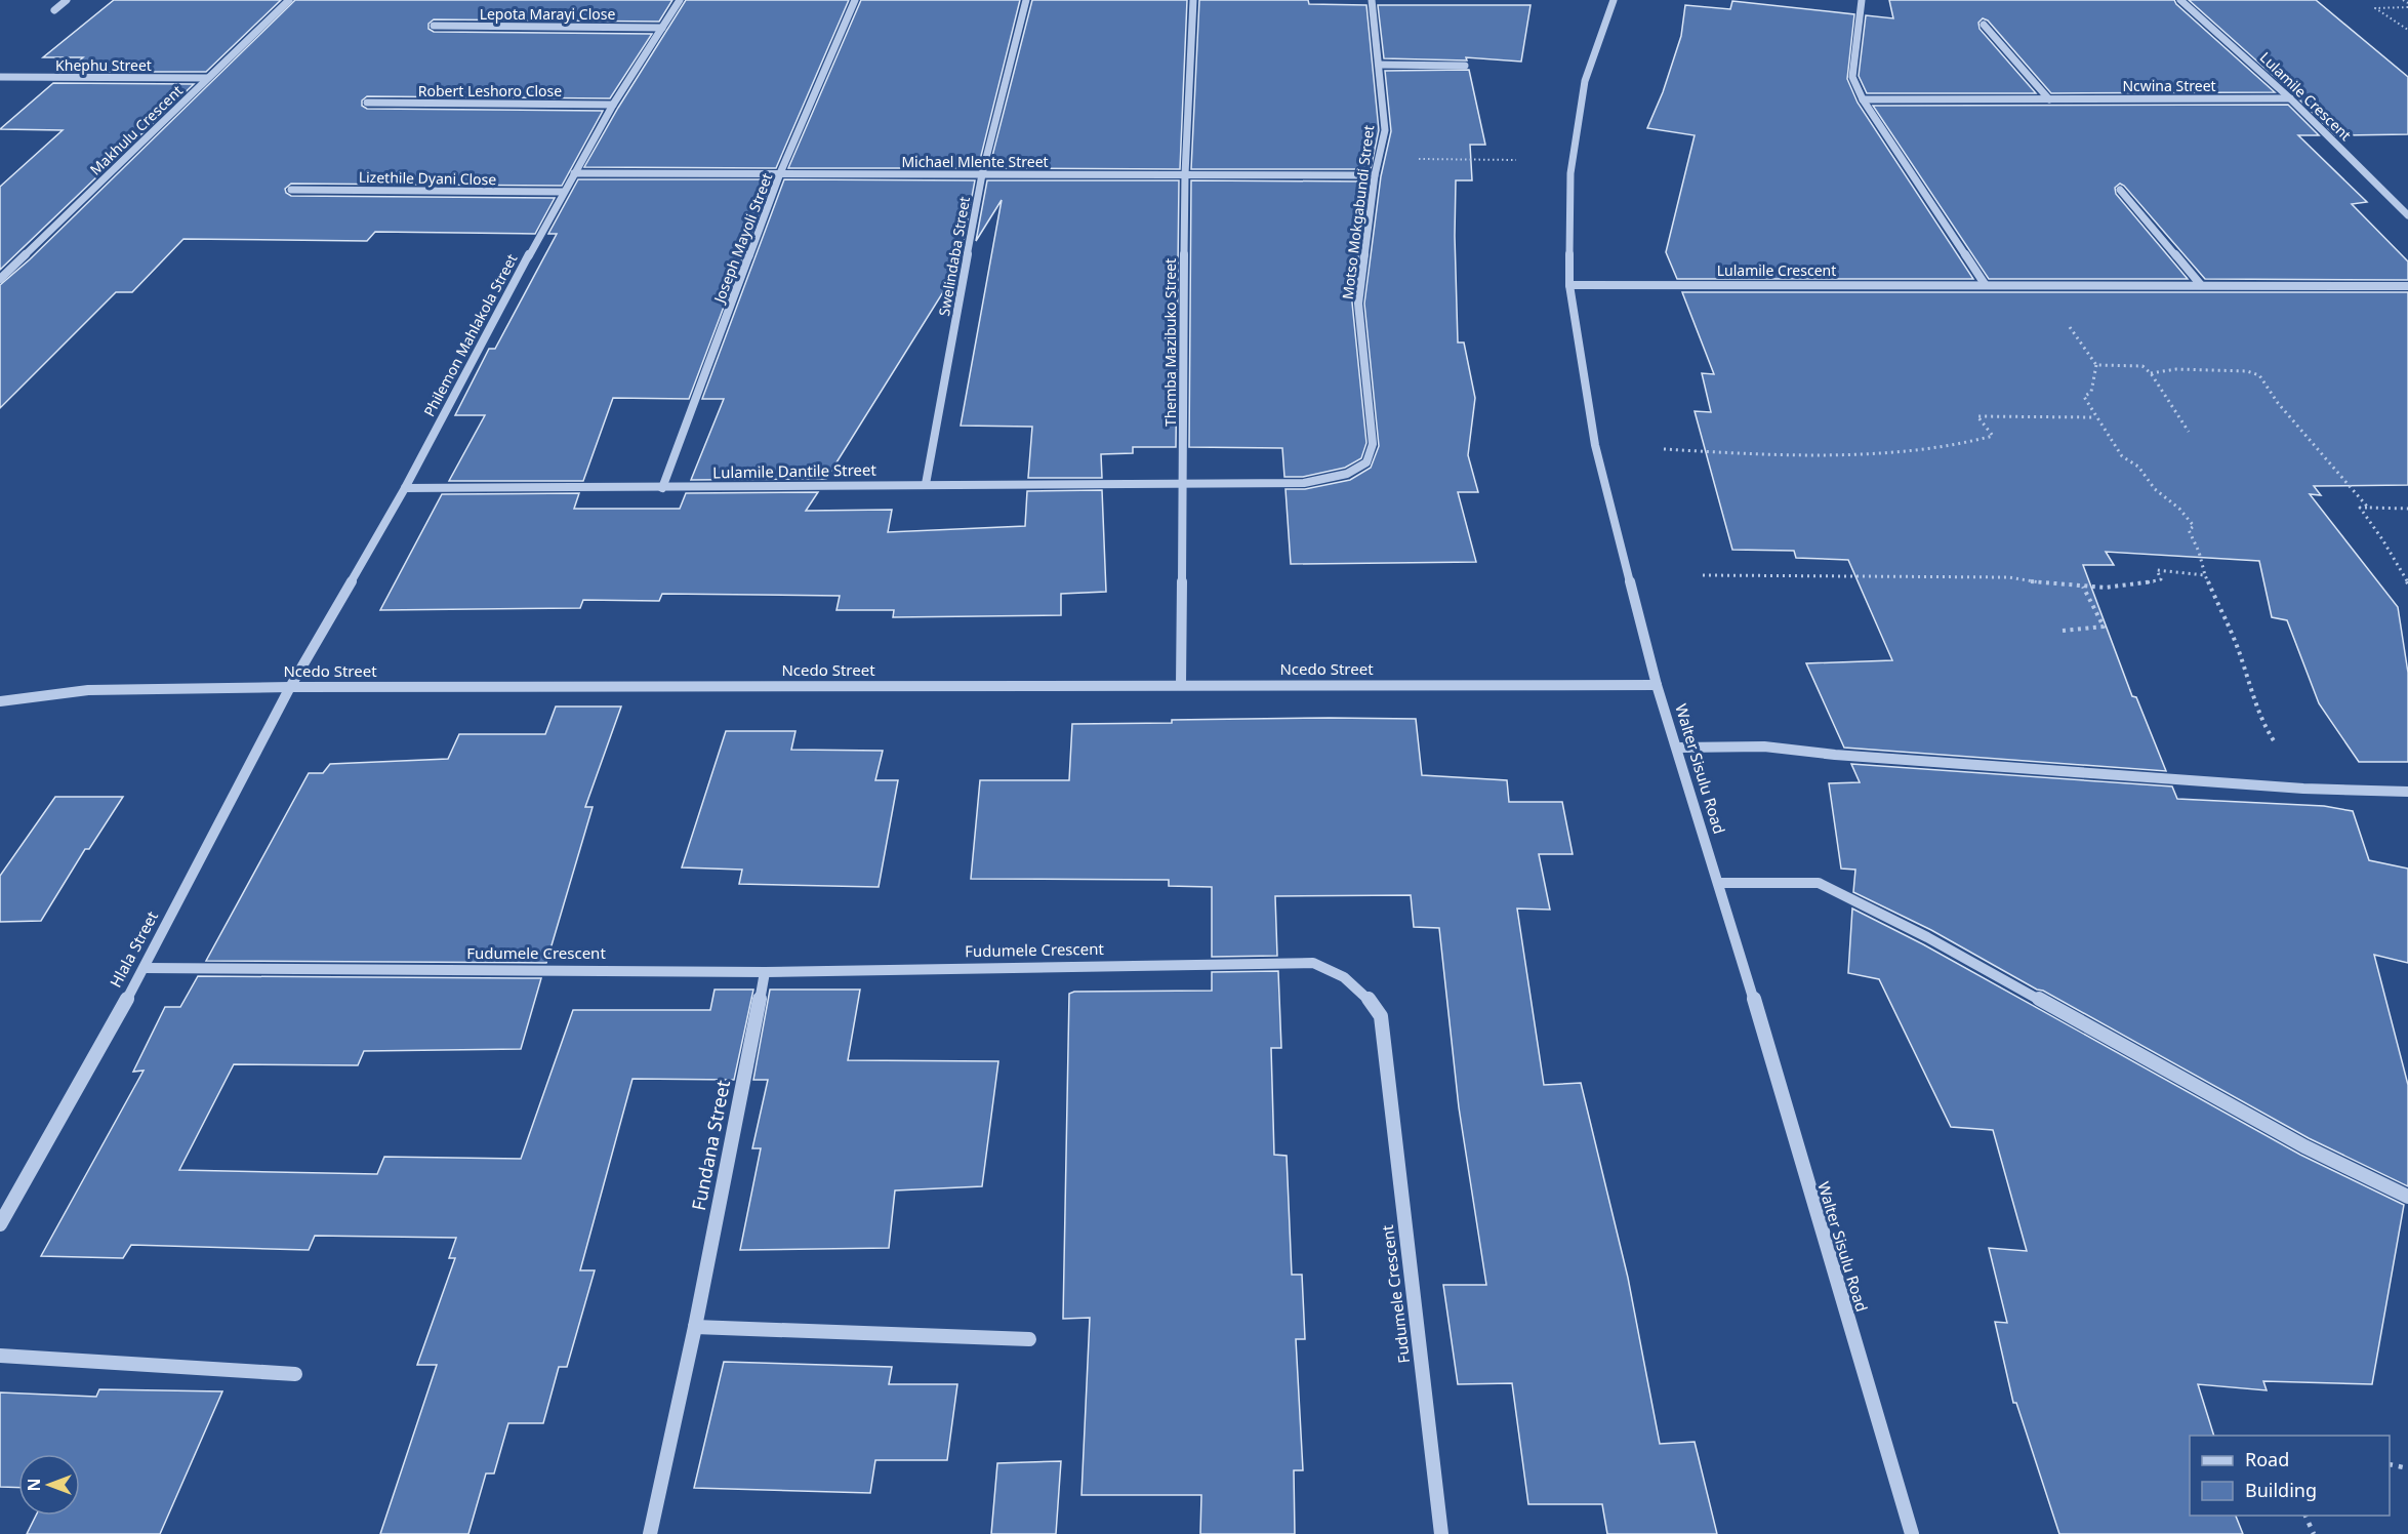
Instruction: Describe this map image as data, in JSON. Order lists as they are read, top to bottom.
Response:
{
  "streets": {
    "street": [
      "Lepota Marayi Close",
      "Khephu Street",
      "Ncwina Street",
      "Robert Leshoro Close",
      "Lulamile Crescent",
      "Makhulu Crescent",
      "Michael Mlente Street",
      "Lizethile Dyani Close",
      "Motso Mokgabundi Street",
      "Joseph Mayoli Street",
      "Swelindaba Street",
      "Philemon Mahlakola Street",
      "Themba Mazibuko Street",
      "Lulamile Dantile Street",
      "Ncedo Street",
      "Walter Sisulu Road",
      "Hlala Street",
      "Fudumele Crescent",
      "Fundana Street"
    ]
  },
  "crossings": [
    ["Lepota Marayi Close", "Philemon Mahlakola Street"],
    ["Khephu Street", "Makhulu Crescent"],
    ["Ncwina Street", "Lulamile Crescent"],
    ["Robert Leshoro Close", "Philemon Mahlakola Street"],
    ["Lulamile Crescent", "Walter Sisulu Road"],
    ["Michael Mlente Street", "Motso Mokgabundi Street"],
    ["Michael Mlente Street", "Joseph Mayoli Street"],
    ["Michael Mlente Street", "Swelindaba Street"],
    ["Michael Mlente Street", "Philemon Mahlakola Street"],
    ["Michael Mlente Street", "Themba Mazibuko Street"],
    ["Lizethile Dyani Close", "Philemon Mahlakola Street"],
    ["Motso Mokgabundi Street", "Themba Mazibuko Street"],
    ["Motso Mokgabundi Street", "Lulamile Dantile Street"],
    ["Joseph Mayoli Street", "Lulamile Dantile Street"],
    ["Swelindaba Street", "Lulamile Dantile Street"],
    ["Philemon Mahlakola Street", "Lulamile Dantile Street"],
    ["Philemon Mahlakola Street", "Ncedo Street"],
    ["Philemon Mahlakola Street", "Hlala Street"],
    ["Themba Mazibuko Street", "Lulamile Dantile Street"],
    ["Themba Mazibuko Street", "Ncedo Street"],
    ["Ncedo Street", "Walter Sisulu Road"],
    ["Ncedo Street", "Hlala Street"],
    ["Hlala Street", "Fudumele Crescent"],
    ["Fudumele Crescent", "Fundana Street"]
  ],
  "legend": ["Road", "Building"],
  "north": "left"
}
